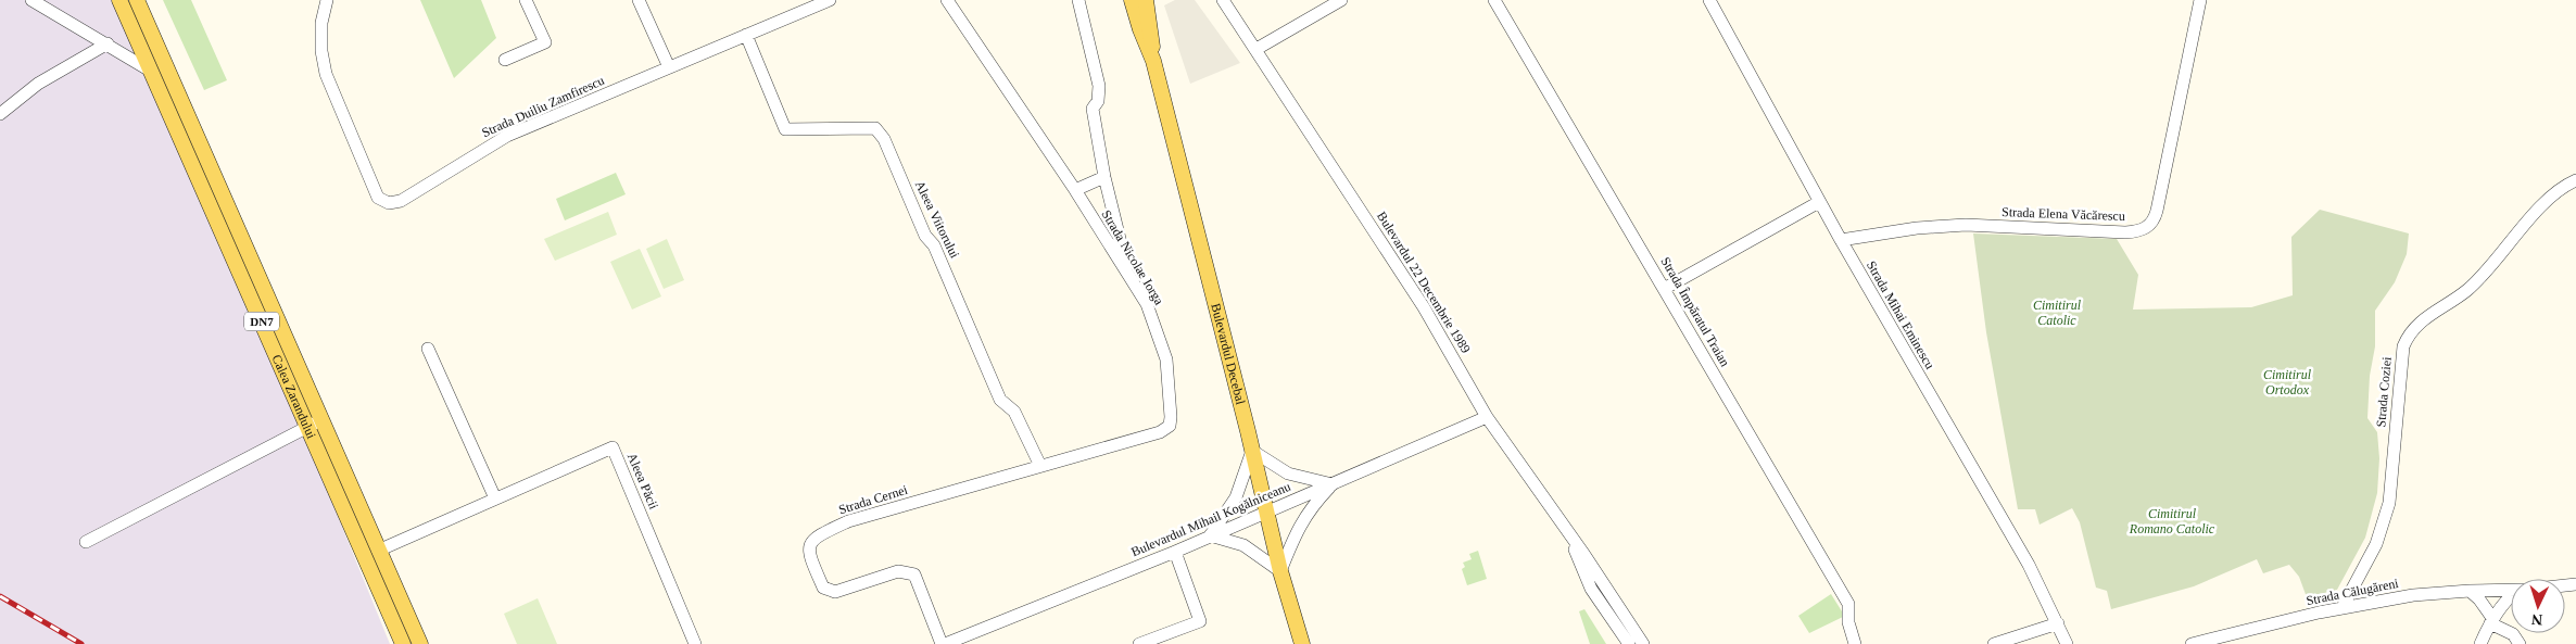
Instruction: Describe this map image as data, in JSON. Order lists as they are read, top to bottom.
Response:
{
  "streets": {
    "main road": ["DN7", "Bulevardul Decebal", "Calea Zarandului"],
    "street": [
      "Strada Duiliu Zamfirescu",
      "Strada Elena Văcărescu",
      "Aleea Viitorului",
      "Strada Nicolae Iorga",
      "Bulevardul 22 Decembrie 1989",
      "Strada Împăratul Traian",
      "Strada Mihai Eminescu",
      "Strada Coziei",
      "Aleea Păcii",
      "Strada Cernei",
      "Bulevardul Mihail Kogălniceanu",
      "Strada Călugăreni"
    ]
  },
  "crossings": [
    ["Strada Duiliu Zamfirescu", "Aleea Viitorului"],
    ["Strada Elena Văcărescu", "Strada Mihai Eminescu"],
    ["Aleea Viitorului", "Strada Cernei"],
    ["Strada Nicolae Iorga", "Strada Cernei"],
    ["Bulevardul 22 Decembrie 1989", "Bulevardul Mihail Kogălniceanu"],
    ["Bulevardul Decebal", "Bulevardul Mihail Kogălniceanu"],
    ["Strada Coziei", "Strada Călugăreni"],
    ["Calea Zarandului", "Aleea Păcii"],
    ["Strada Cernei", "Bulevardul Mihail Kogălniceanu"]
  ],
  "parks": ["Cimitirul Catolic", "Cimitirul Ortodox", "Cimitirul Romano Catolic"],
  "north": "bottom"
}
